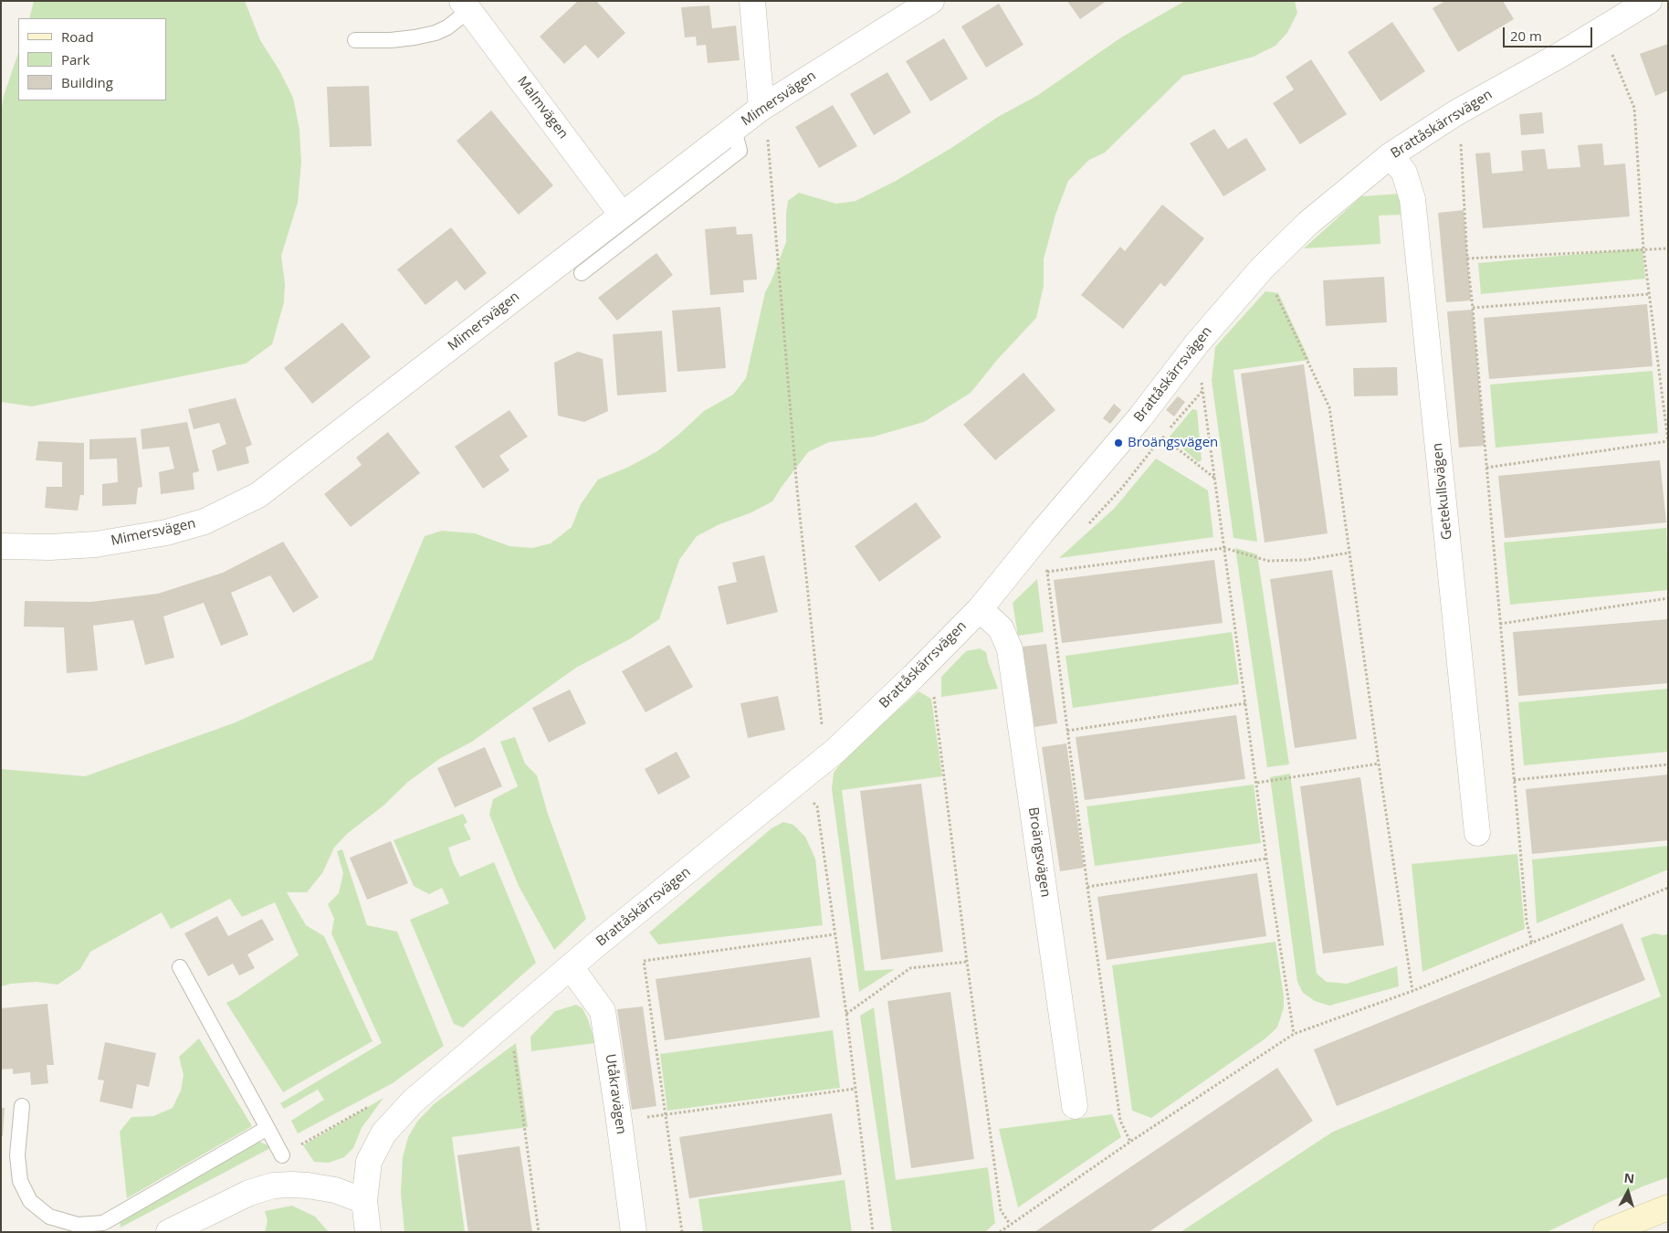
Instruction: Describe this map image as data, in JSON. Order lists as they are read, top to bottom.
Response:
{
  "streets": {
    "street": [
      "Mimersvägen",
      "Malmvägen",
      "Brattåskärrsvägen",
      "Getekullsvägen",
      "Broängsvägen",
      "Utåkravägen"
    ]
  },
  "crossings": [
    ["Mimersvägen", "Malmvägen"],
    ["Brattåskärrsvägen", "Getekullsvägen"],
    ["Brattåskärrsvägen", "Broängsvägen"],
    ["Brattåskärrsvägen", "Utåkravägen"]
  ],
  "places": ["Broängsvägen"],
  "legend": ["Road", "Park", "Building"],
  "scale_bar": "20 m",
  "north": "top"
}
